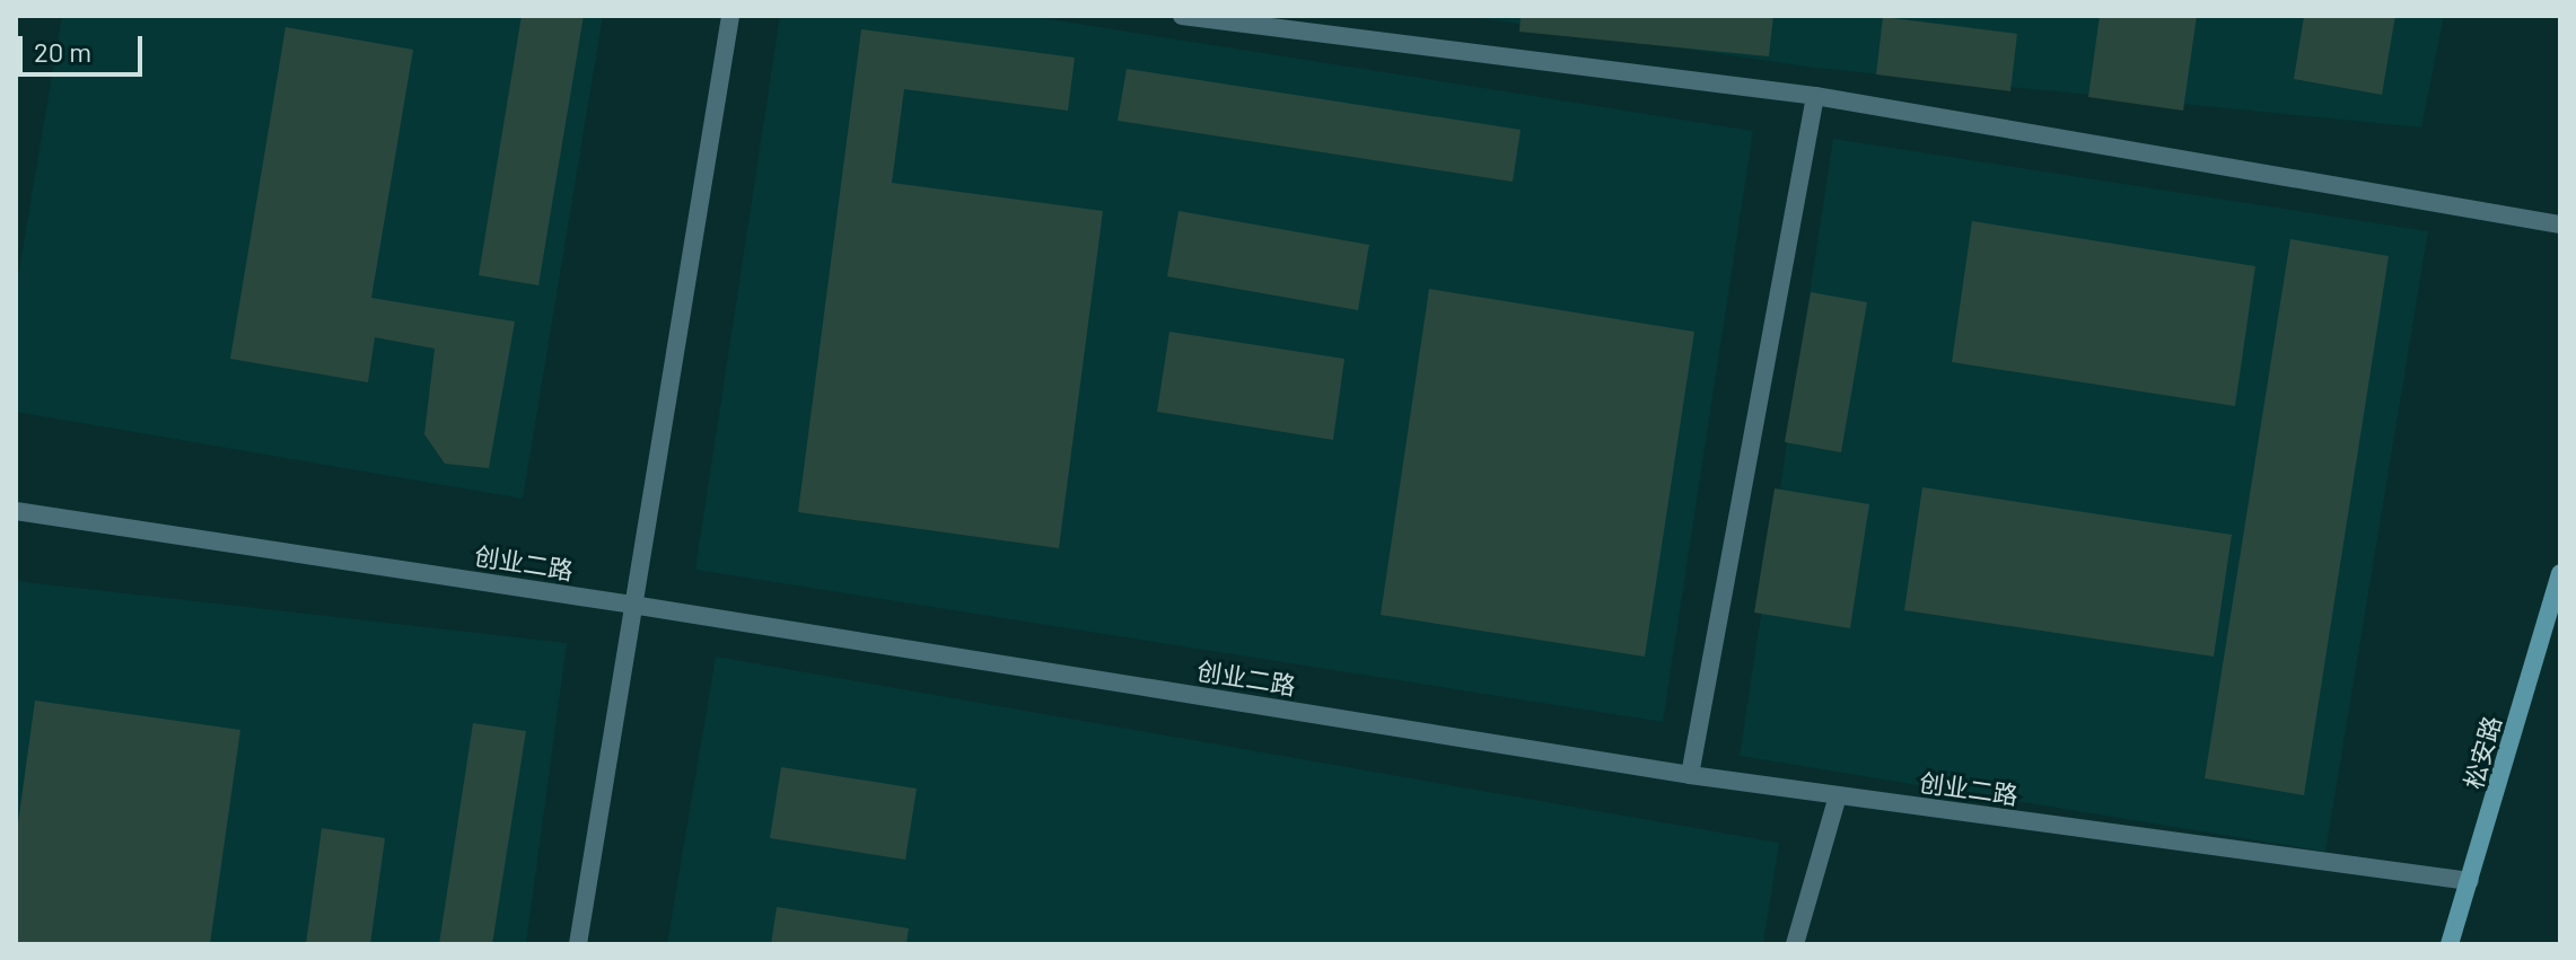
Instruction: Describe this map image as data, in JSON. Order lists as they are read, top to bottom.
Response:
{
  "streets": {
    "main road": ["松安路"],
    "street": ["创业二路"]
  },
  "crossings": [
    ["创业二路", "松安路"]
  ],
  "scale_bar": "20 m"
}
